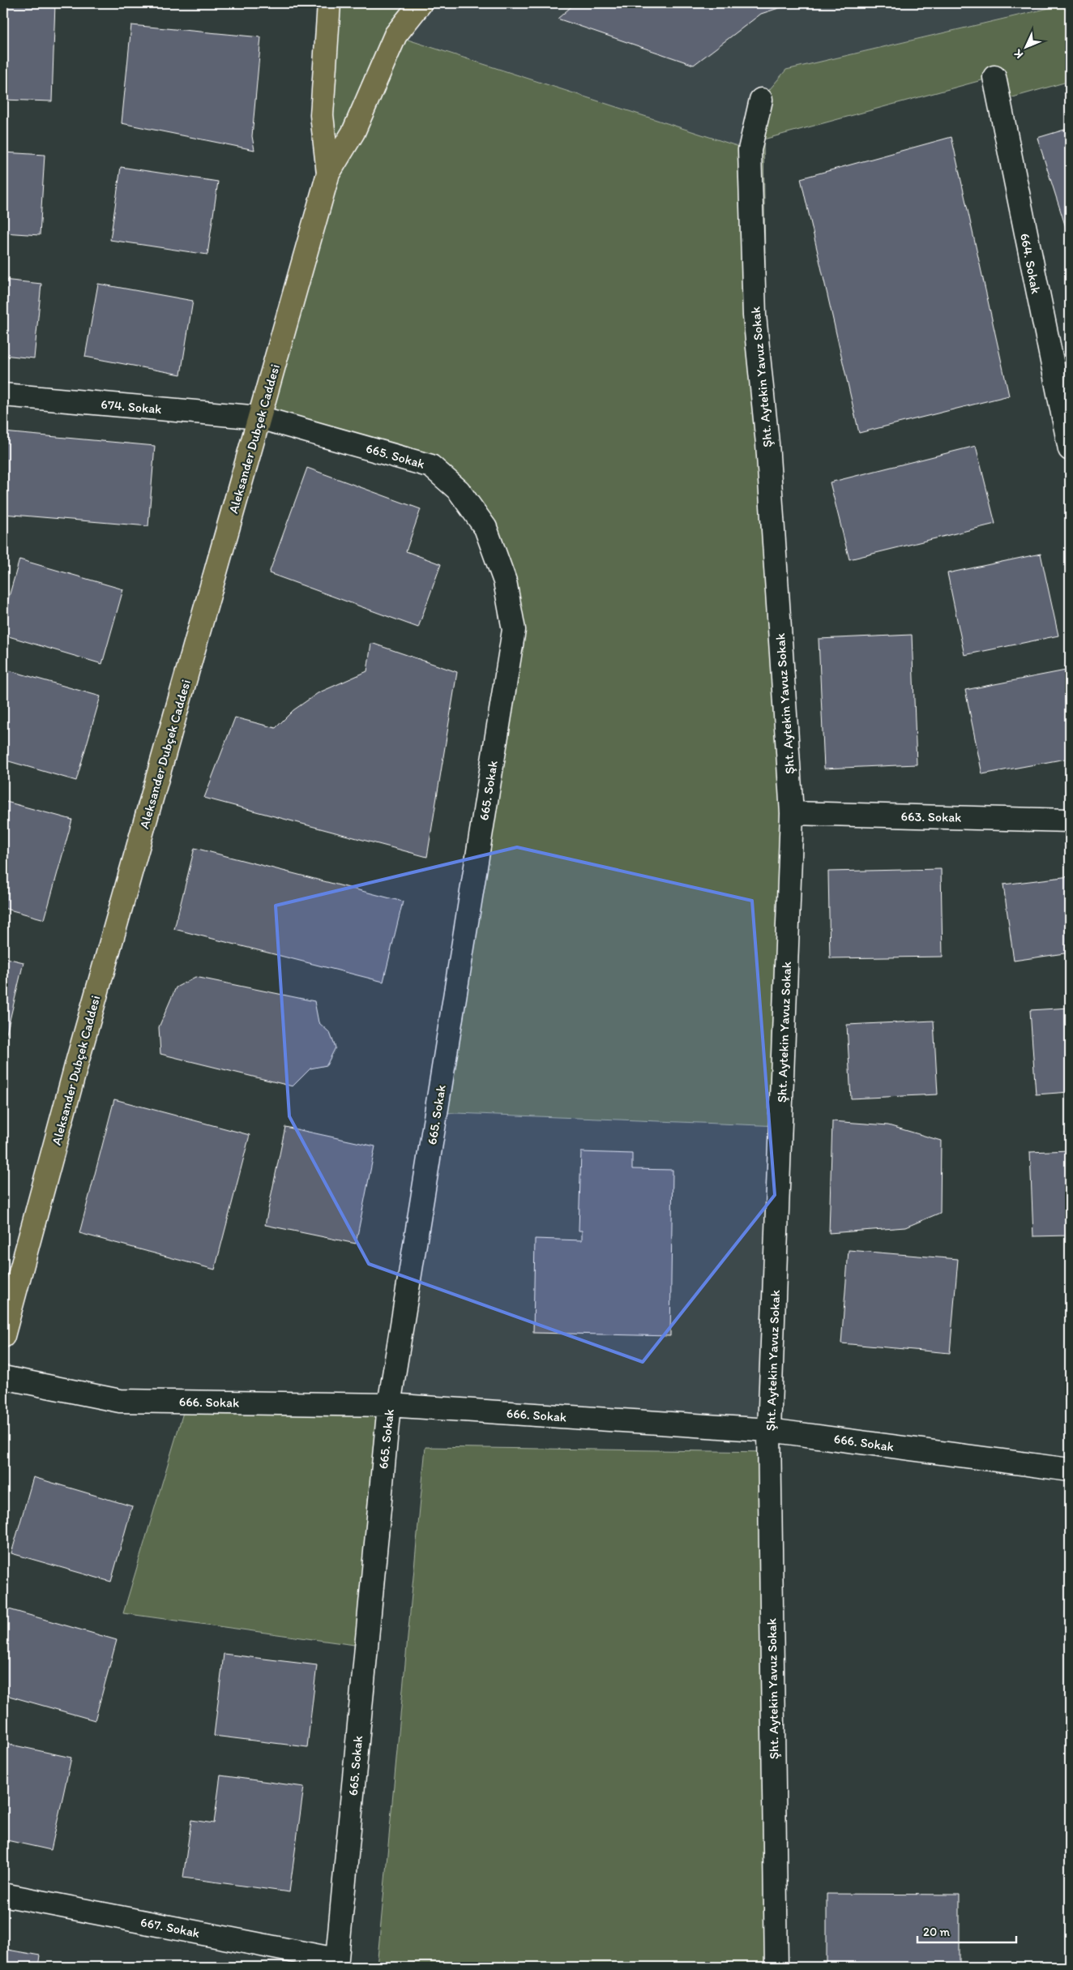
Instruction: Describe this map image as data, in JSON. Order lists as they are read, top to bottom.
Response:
{
  "streets": {
    "main road": ["Aleksander Dubçek Caddesi"],
    "street": [
      "664. Sokak",
      "Şht. Aytekin Yavuz Sokak",
      "674. Sokak",
      "665. Sokak",
      "663. Sokak",
      "666. Sokak",
      "667. Sokak"
    ]
  },
  "crossings": [
    ["Şht. Aytekin Yavuz Sokak", "663. Sokak"],
    ["Şht. Aytekin Yavuz Sokak", "666. Sokak"],
    ["674. Sokak", "Aleksander Dubçek Caddesi"],
    ["674. Sokak", "665. Sokak"],
    ["Aleksander Dubçek Caddesi", "665. Sokak"],
    ["665. Sokak", "666. Sokak"],
    ["665. Sokak", "667. Sokak"]
  ],
  "scale_bar": "20 m",
  "north": "bottom left"
}
